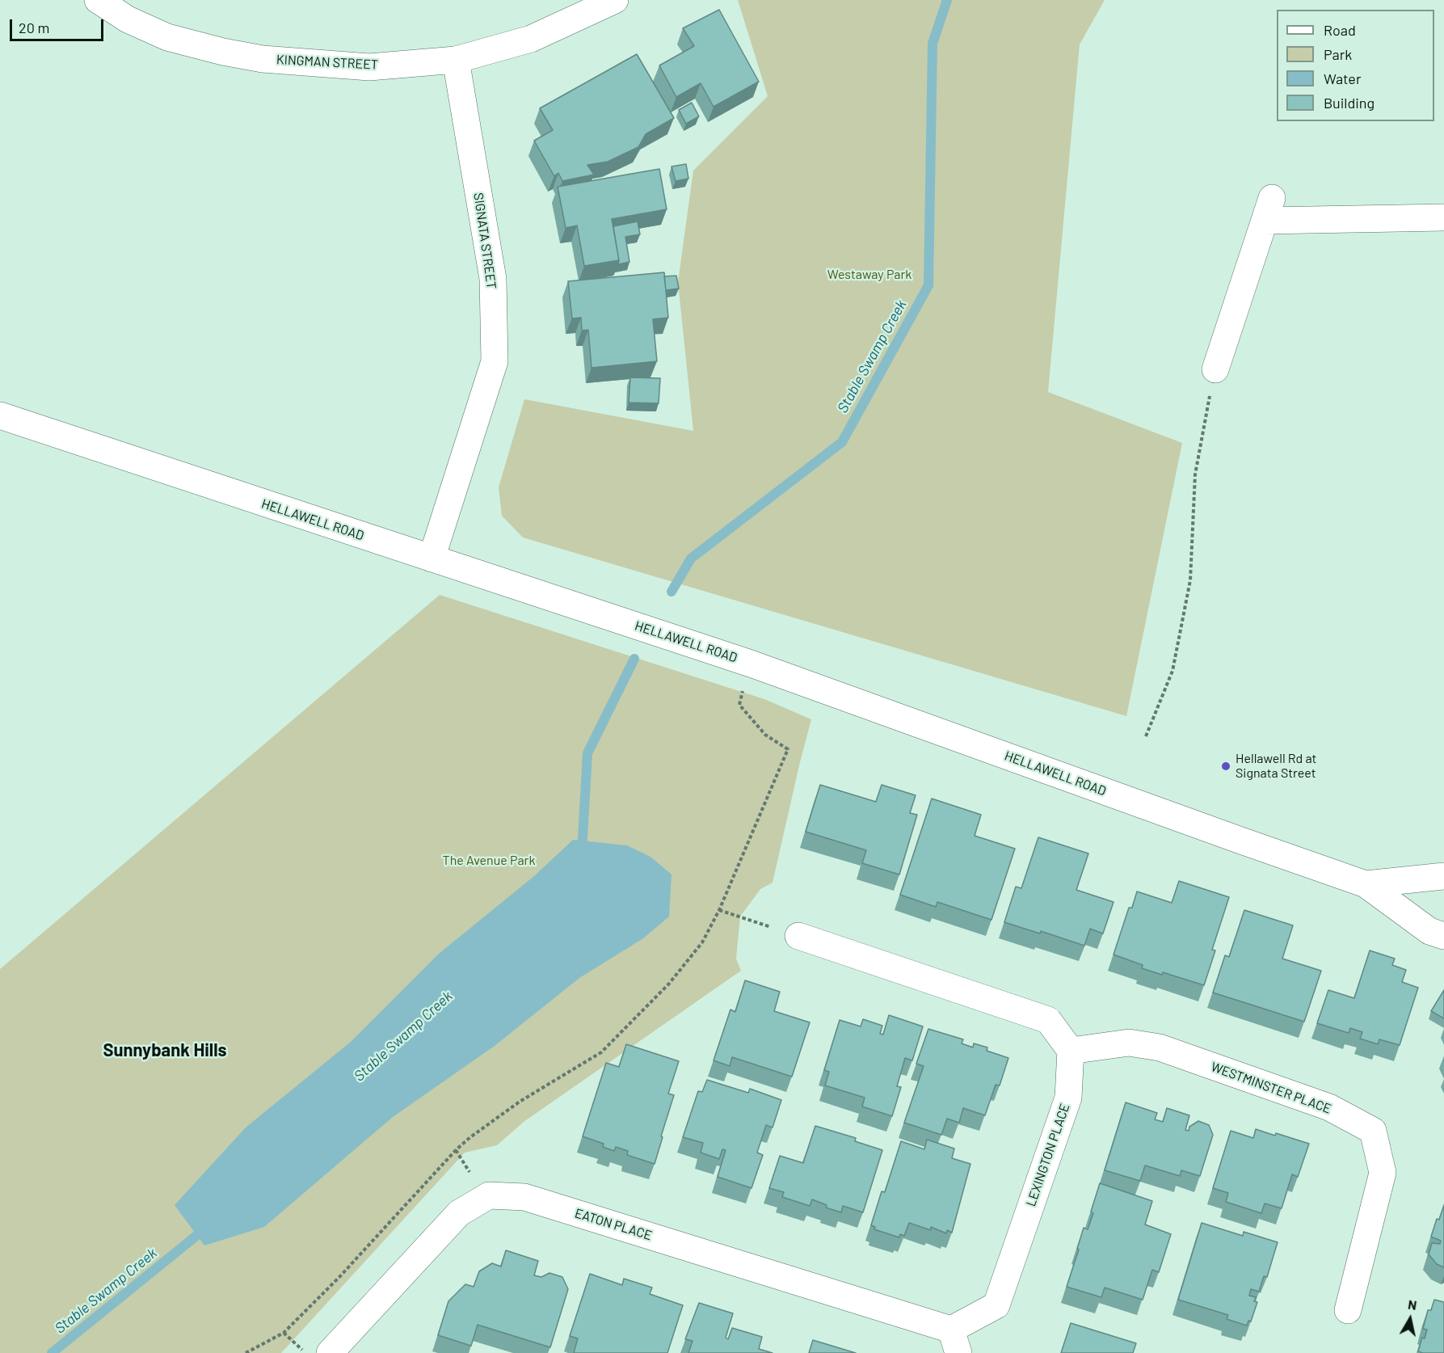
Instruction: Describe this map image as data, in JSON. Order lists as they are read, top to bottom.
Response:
{
  "streets": {
    "street": [
      "KINGMAN STREET",
      "SIGNATA STREET",
      "HELLAWELL ROAD",
      "WESTMINSTER PLACE",
      "LEXINGTON PLACE",
      "EATON PLACE"
    ]
  },
  "crossings": [
    ["KINGMAN STREET", "SIGNATA STREET"],
    ["SIGNATA STREET", "HELLAWELL ROAD"],
    ["WESTMINSTER PLACE", "LEXINGTON PLACE"],
    ["LEXINGTON PLACE", "EATON PLACE"]
  ],
  "districts": ["Sunnybank Hills"],
  "water": ["Stable Swamp Creek"],
  "parks": ["Westaway Park", "The Avenue Park"],
  "places": ["Hellawell Rd at Signata Street"],
  "legend": [
    "Road",
    "Park",
    "Water",
    "Building"
  ],
  "scale_bar": "20 m",
  "north": "top"
}
